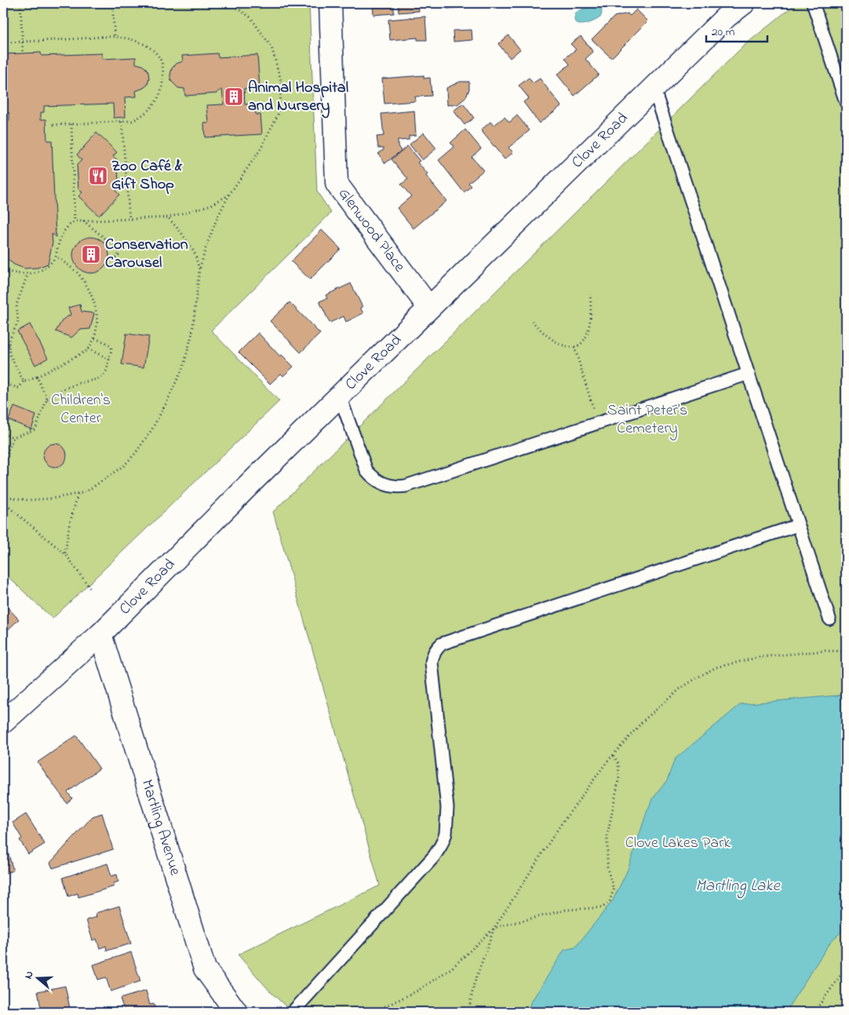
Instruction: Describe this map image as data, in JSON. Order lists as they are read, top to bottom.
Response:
{
  "streets": {
    "main road": ["Clove Road", "Glenwood Place", "Martling Avenue"]
  },
  "crossings": [
    ["Clove Road", "Glenwood Place"],
    ["Clove Road", "Martling Avenue"]
  ],
  "water": ["Martling Lake"],
  "parks": ["Children's Center", "Saint Peter’s Cemetery", "Clove Lakes Park"],
  "places": {
    "building": ["Animal Hospital and Nursery", "Conservation Carousel"],
    "restaurant": ["Zoo Café & Gift Shop"]
  },
  "scale_bar": "20 m",
  "north": "left"
}
